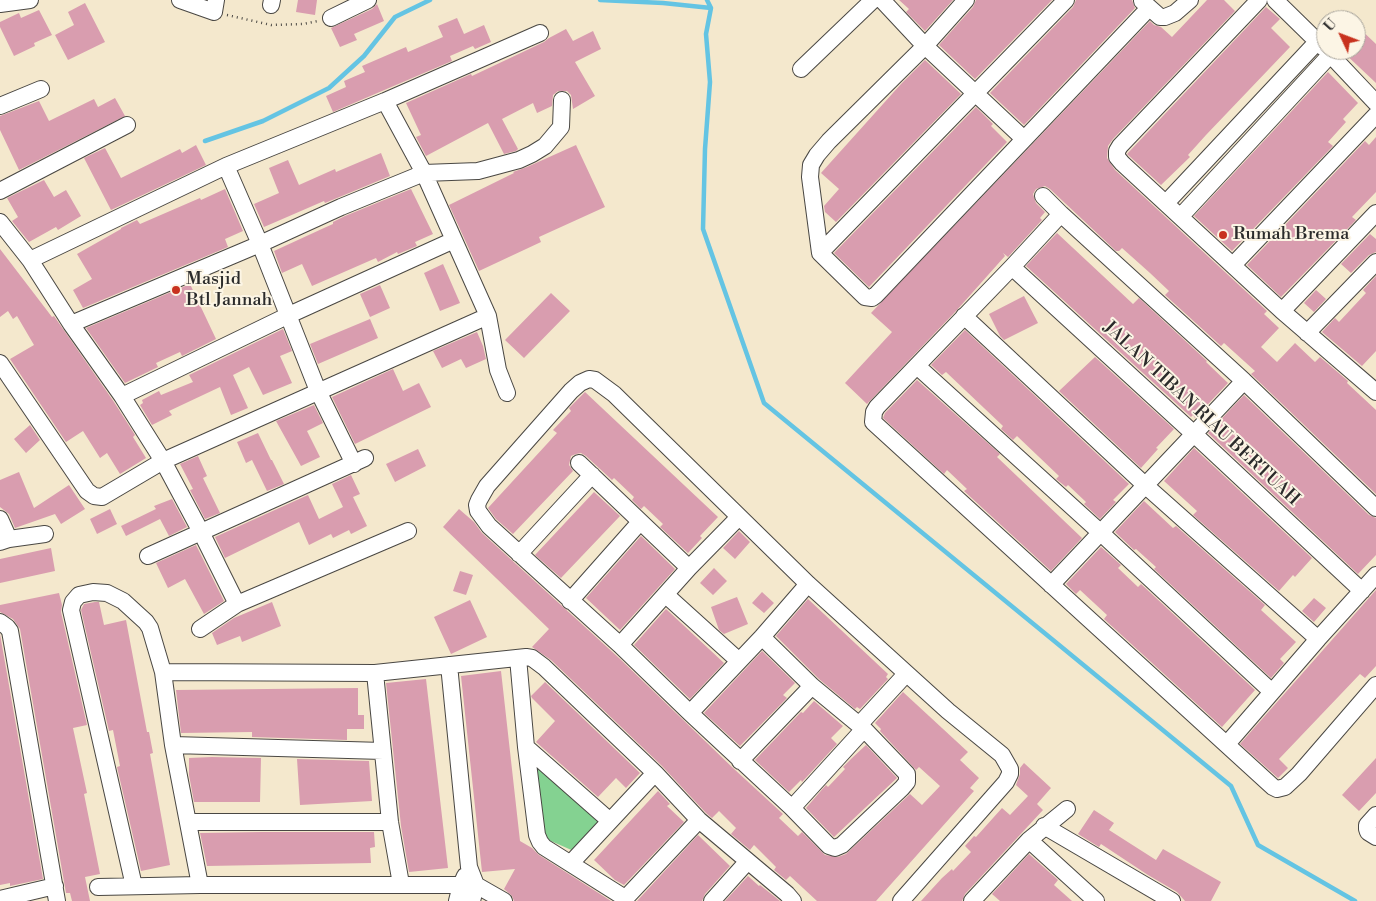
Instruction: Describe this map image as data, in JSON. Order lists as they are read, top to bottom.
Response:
{
  "streets": {
    "street": ["JALAN TIBAN RIAU BERTUAH"]
  },
  "places": ["Rumah Brema", "Masjid Btl Jannah"],
  "north": "top left"
}
